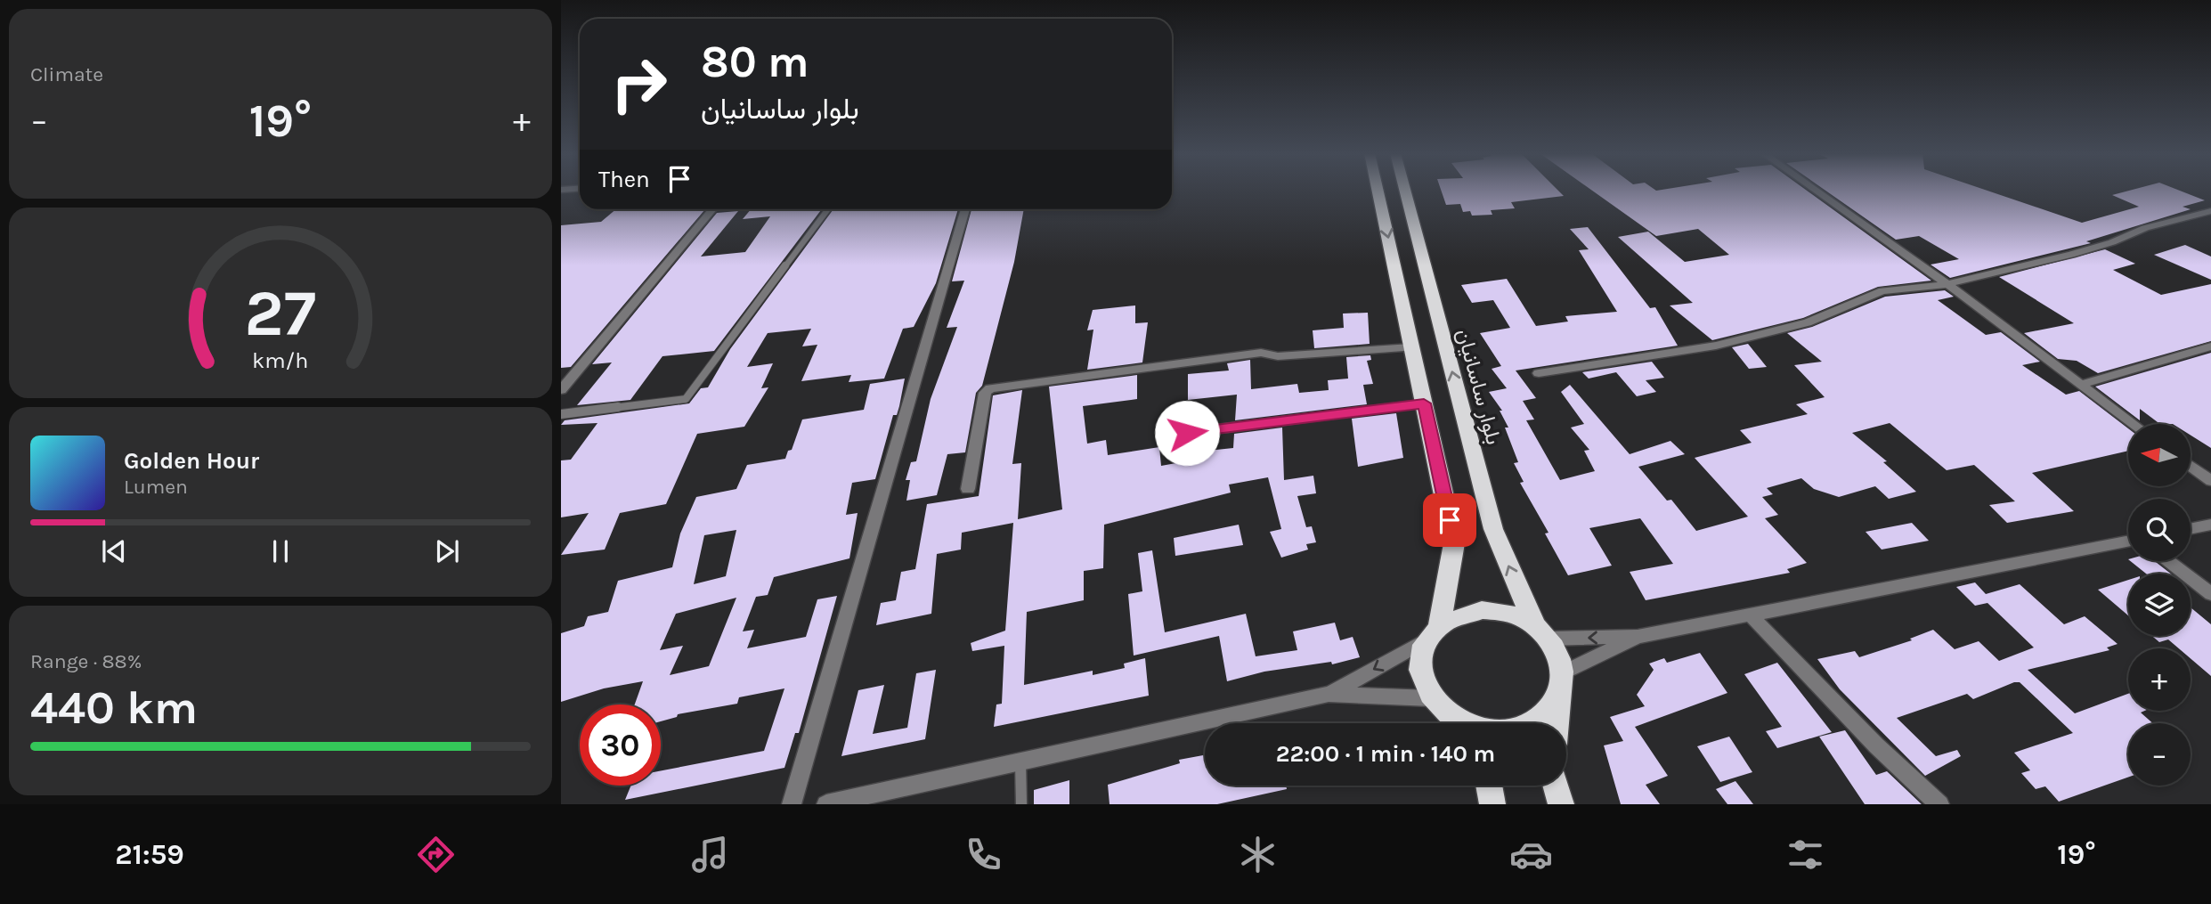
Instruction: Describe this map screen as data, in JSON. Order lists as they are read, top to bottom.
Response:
{
  "streets": {
    "highway": ["بلوار ساسانیان"]
  },
  "north": "left",
  "page": {
    "tile": [
      "Climate",
      ["Range · 88%", "440 km"]
    ],
    "turn": ["80 m", "بلوار ساسانیان"],
    "heat": ["−", "19°", "+"],
    "then": "Then",
    "map_buttons": ["+", "−"],
    "song": ["Golden Hour", "Lumen"],
    "limit": "30",
    "trip": "22:00 · 1 min · 140 m",
    "tabs": ["21:59", "19°"],
    "gauge": ["27", "km/h"]
  }
}
